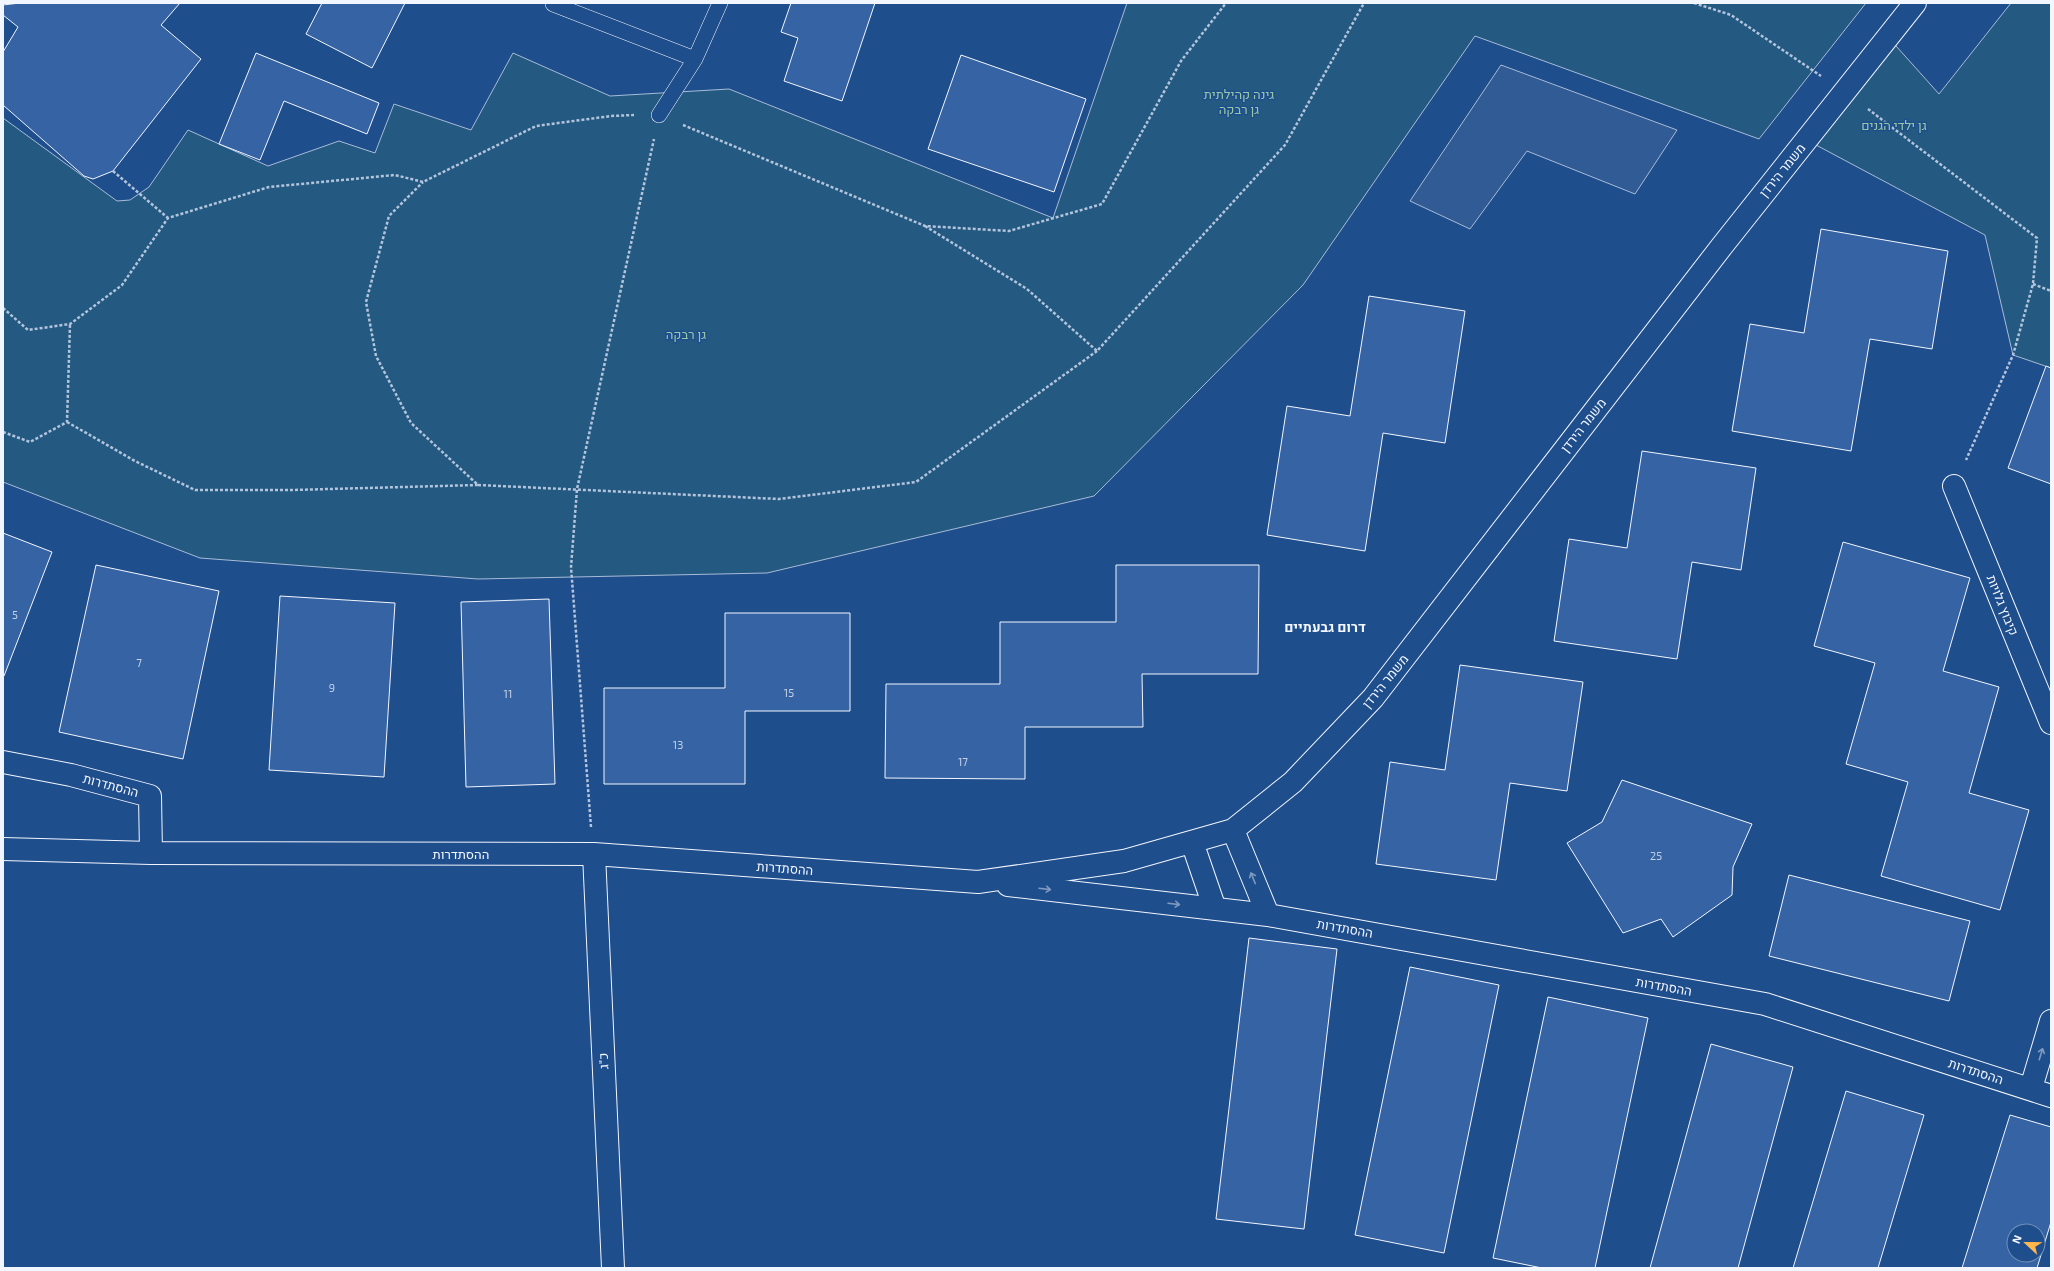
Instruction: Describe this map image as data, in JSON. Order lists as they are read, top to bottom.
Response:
{
  "streets": {
    "street": [
      "משמר הירדן",
      "קיבוץ גלויות",
      "ההסתדרות",
      "כ\"ג"
    ]
  },
  "crossings": [
    ["משמר הירדן", "ההסתדרות"],
    ["ההסתדרות", "כ\"ג"]
  ],
  "districts": ["דרום גבעתיים"],
  "parks": ["גינה קהילתית גן רבקה", "גן ילדי הגנים", "גן רבקה"],
  "house_numbers": [
    "5",
    "7",
    "9",
    "15",
    "11",
    "13",
    "17",
    "25"
  ],
  "north": "left"
}
